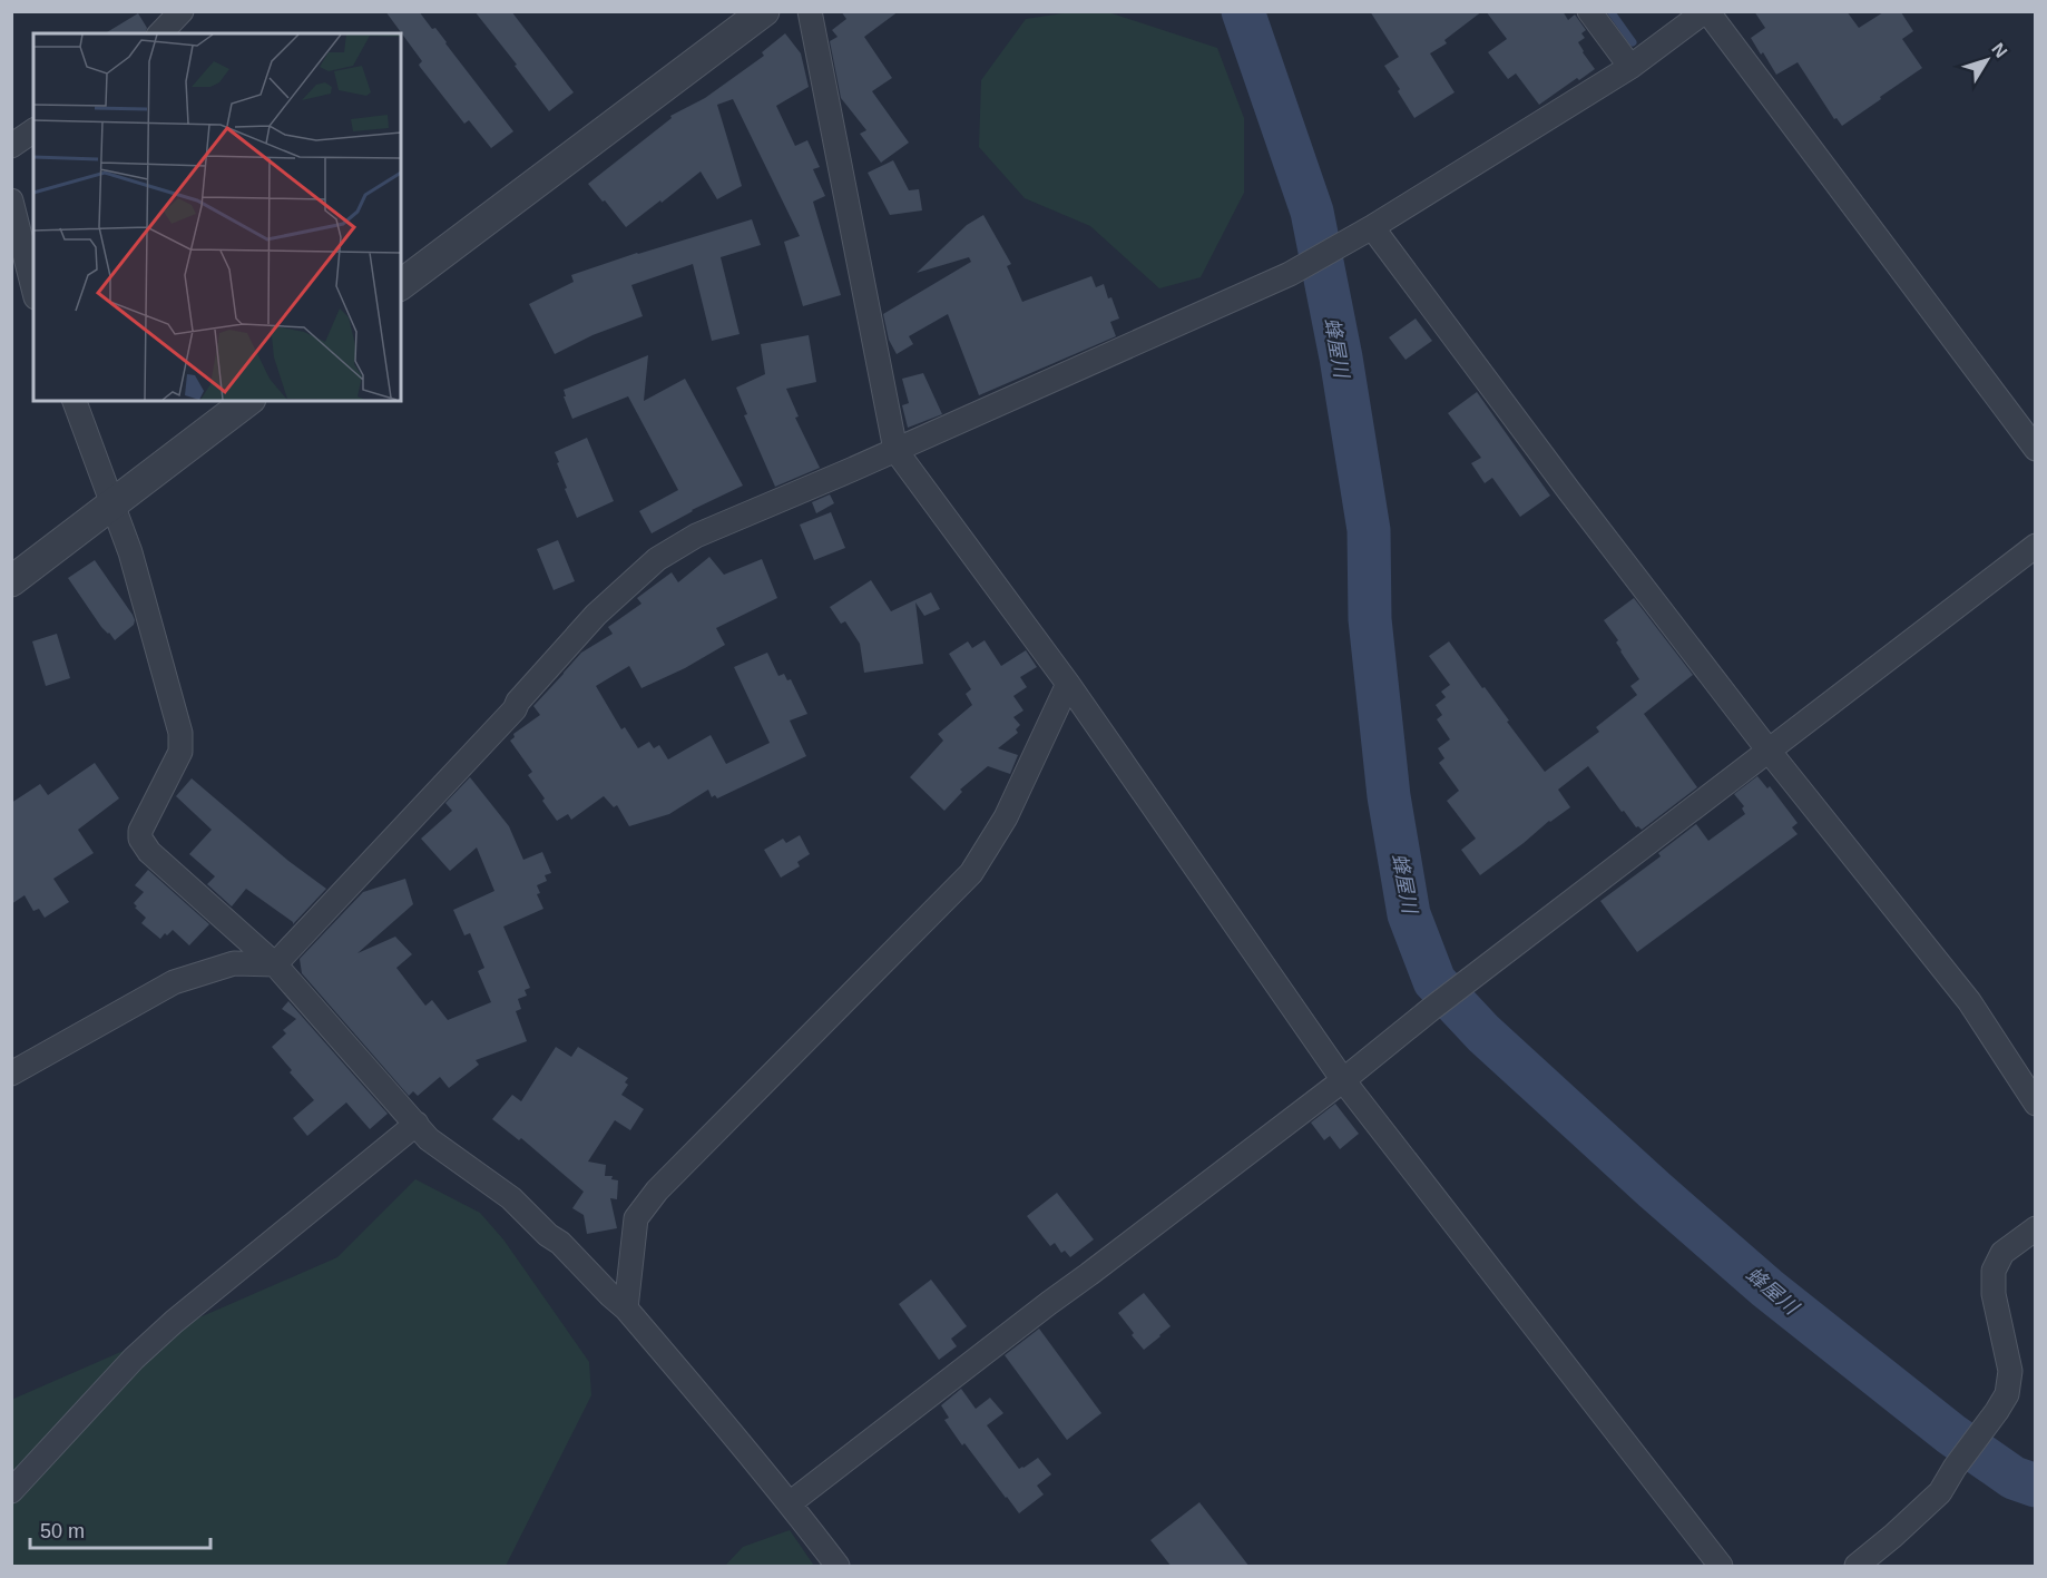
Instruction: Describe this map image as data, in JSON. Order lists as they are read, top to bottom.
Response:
{
  "water": ["蜂屋川"],
  "scale_bar": "50 m",
  "north": "top right"
}
